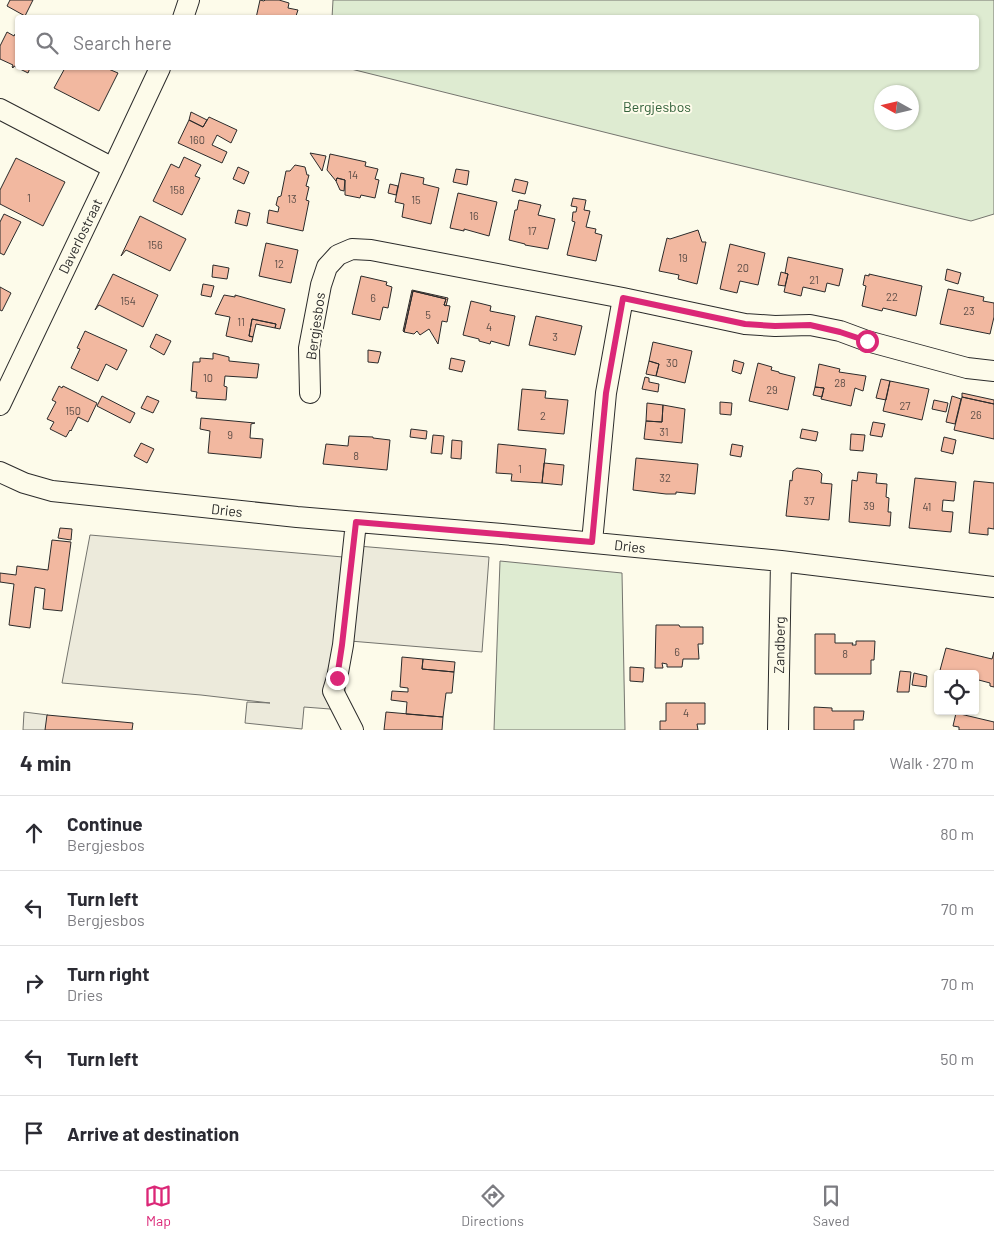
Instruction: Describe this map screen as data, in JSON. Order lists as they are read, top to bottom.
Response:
{
  "streets": {
    "street": [
      "Daverlostraat",
      "Bergjesbos",
      "Dries",
      "Zandberg"
    ]
  },
  "crossings": [
    ["Dries", "Zandberg"]
  ],
  "parks": ["Bergjesbos"],
  "house_numbers": [
    "160",
    "14",
    "158",
    "1",
    "13",
    "15",
    "16",
    "17",
    "156",
    "19",
    "12",
    "20",
    "21",
    "22",
    "6",
    "154",
    "23",
    "5",
    "11",
    "4",
    "3",
    "30",
    "10",
    "28",
    "29",
    "27",
    "150",
    "26",
    "2",
    "31",
    "9",
    "8",
    "1",
    "32",
    "37",
    "39",
    "41",
    "6",
    "8",
    "4"
  ],
  "north": "left",
  "page": {
    "search": "Search here",
    "heading": ["4 min", "Walk · 270 m"],
    "list": [
      ["Continue", "Bergjesbos", "80 m"],
      ["Turn left", "Bergjesbos", "70 m"],
      ["Turn right", "Dries", "70 m"],
      ["Turn left", "50 m"],
      "Arrive at destination"
    ],
    "nav": ["Map", "Directions", "Saved"]
  }
}
